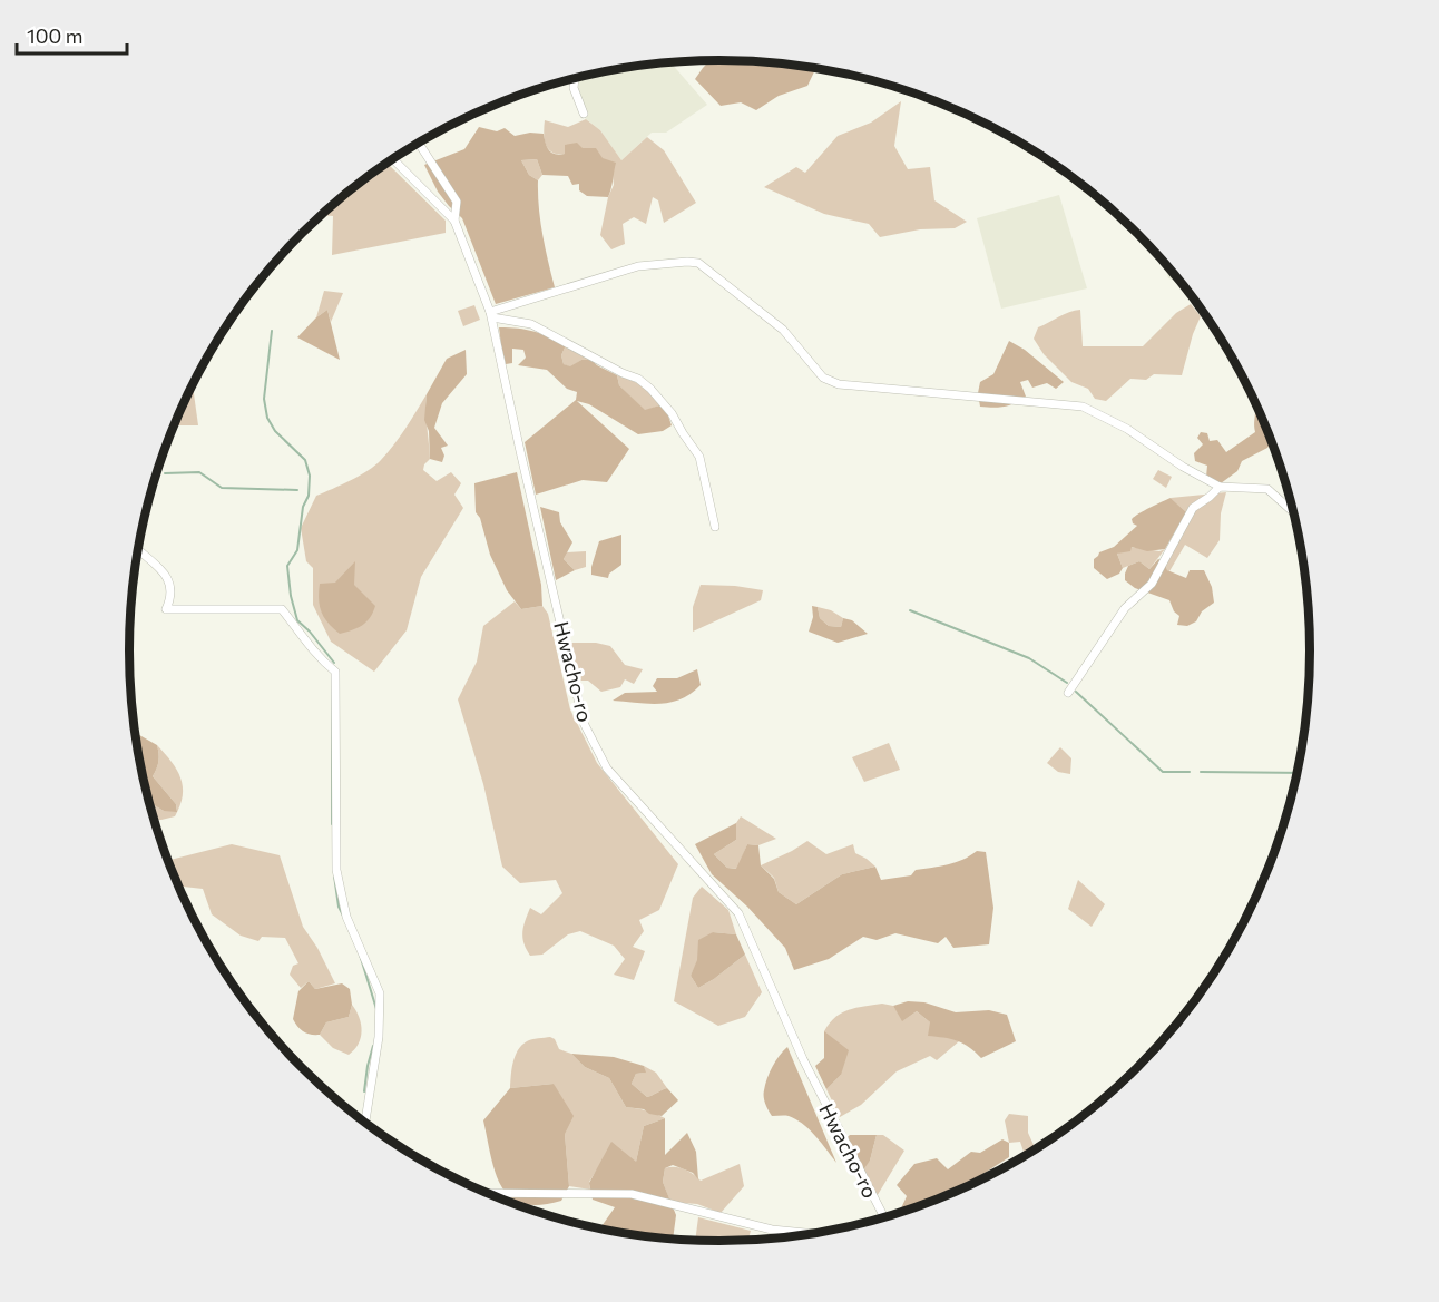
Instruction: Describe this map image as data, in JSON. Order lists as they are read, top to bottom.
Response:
{
  "streets": {
    "street": ["Hwacho-ro"]
  },
  "scale_bar": "100 m"
}
